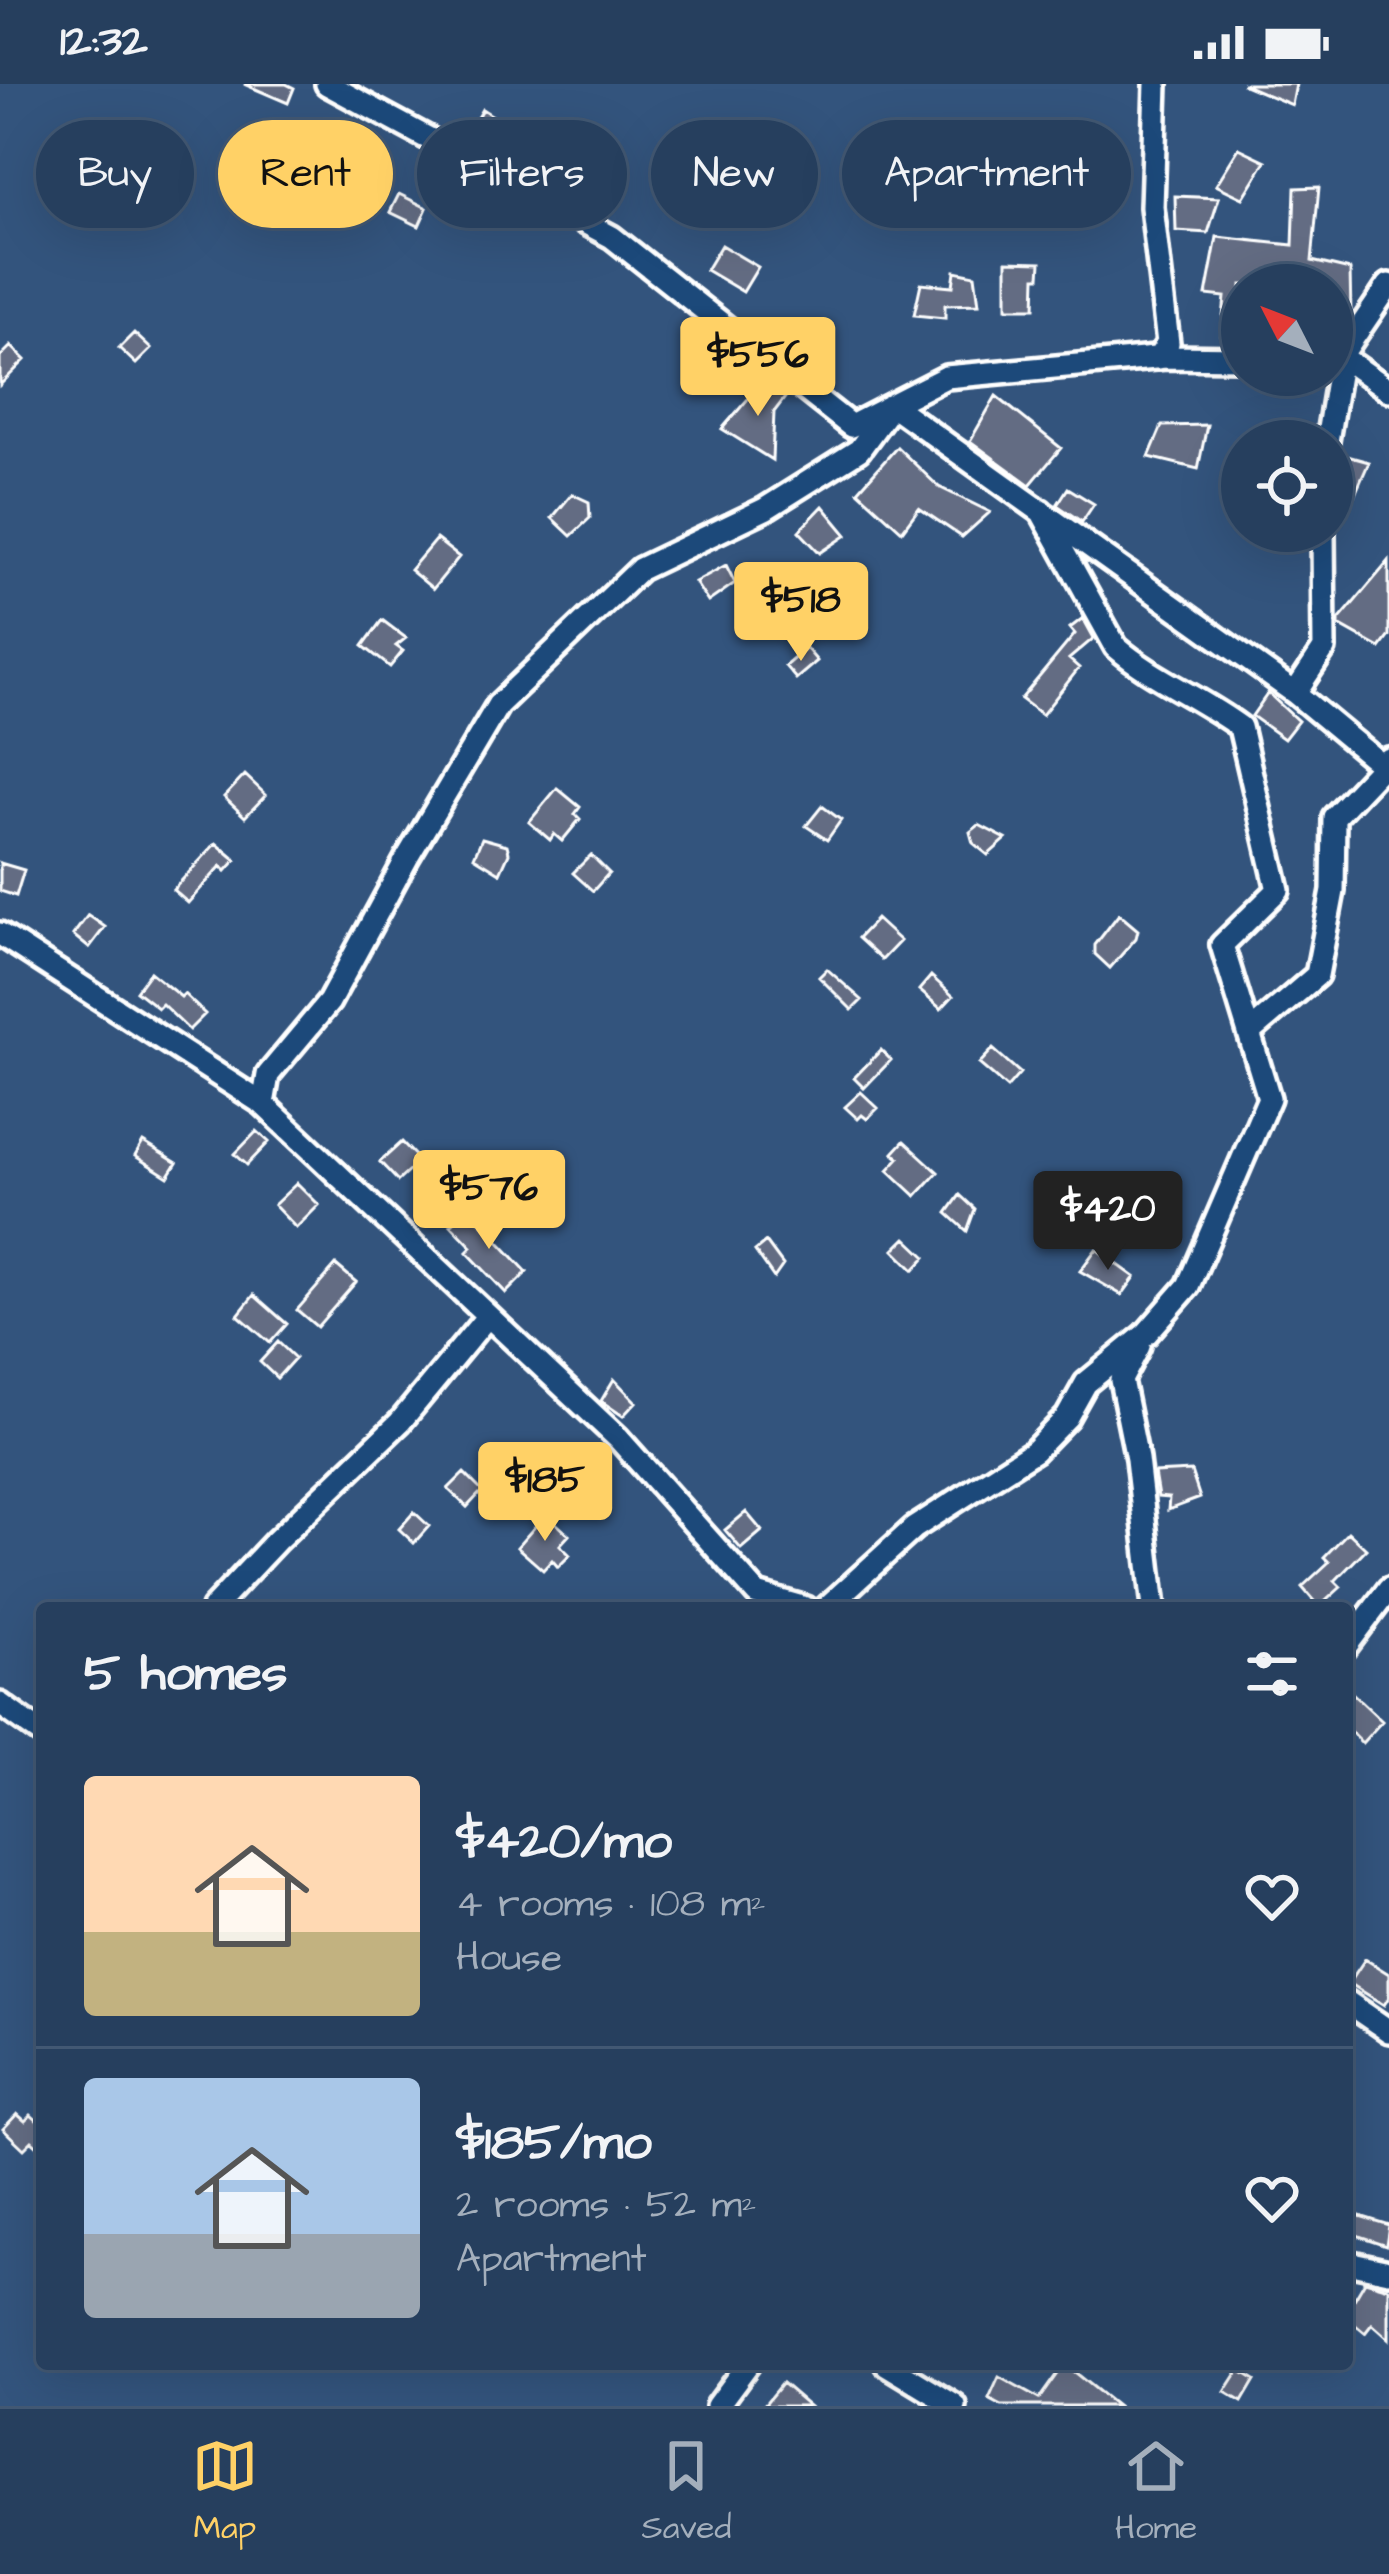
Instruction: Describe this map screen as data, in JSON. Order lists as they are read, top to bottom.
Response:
{
  "north": "top left",
  "page": {
    "status": "12:32",
    "chip": [
      "Buy",
      "Rent",
      "Filters",
      "New",
      "Apartment"
    ],
    "price": [
      "$556",
      "$518",
      "$576",
      "$420",
      "$185"
    ],
    "heading": "5 homes",
    "list": [
      {
        "name": "$420/mo",
        "note": "4 rooms · 108 m² · House"
      },
      {
        "name": "$185/mo",
        "note": "2 rooms · 52 m² · Apartment"
      }
    ],
    "tabs": ["Map", "Saved", "Home"]
  }
}
